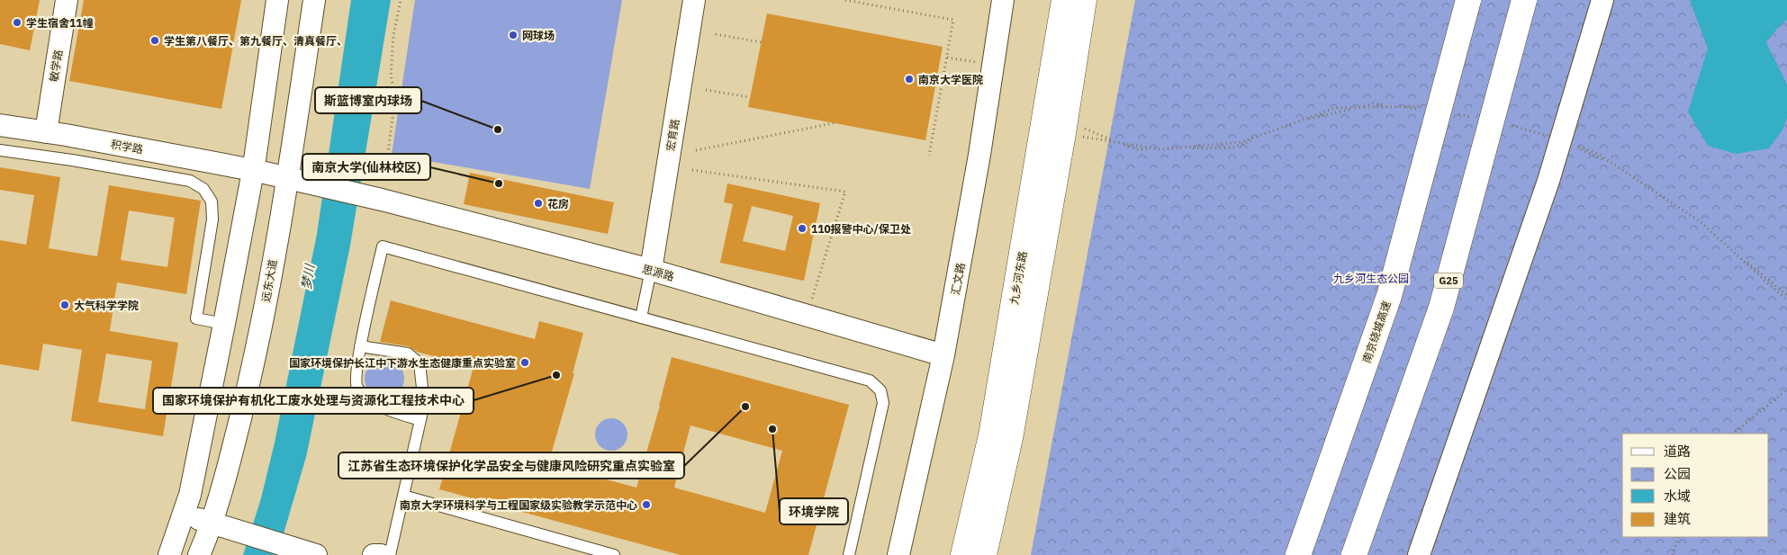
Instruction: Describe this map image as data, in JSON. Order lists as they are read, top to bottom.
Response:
{
  "streets": {
    "main road": ["九乡河东路", "G25", "南京绕城高速"],
    "street": [
      "敏学路",
      "宏育路",
      "积学路",
      "思源路",
      "汇文路",
      "远东大道"
    ]
  },
  "crossings": [
    ["敏学路", "积学路"],
    ["宏育路", "思源路"],
    ["积学路", "思源路"],
    ["积学路", "远东大道"],
    ["思源路", "汇文路"],
    ["思源路", "远东大道"]
  ],
  "water": ["梦川"],
  "parks": ["九乡河生态公园"],
  "places": [
    "学生宿舍11幢",
    "网球场",
    "学生第八餐厅、第九餐厅、清真餐厅、",
    "南京大学医院",
    "斯篮博室内球场",
    "南京大学(仙林校区)",
    "花房",
    "110报警中心/保卫处",
    "大气科学学院",
    "国家环境保护长江中下游水生态健康重点实验室",
    "国家环境保护有机化工废水处理与资源化工程技术中心",
    "江苏省生态环境保护化学品安全与健康风险研究重点实验室",
    "环境学院",
    "南京大学环境科学与工程国家级实验教学示范中心"
  ],
  "legend": [
    "道路",
    "公园",
    "水域",
    "建筑"
  ]
}
